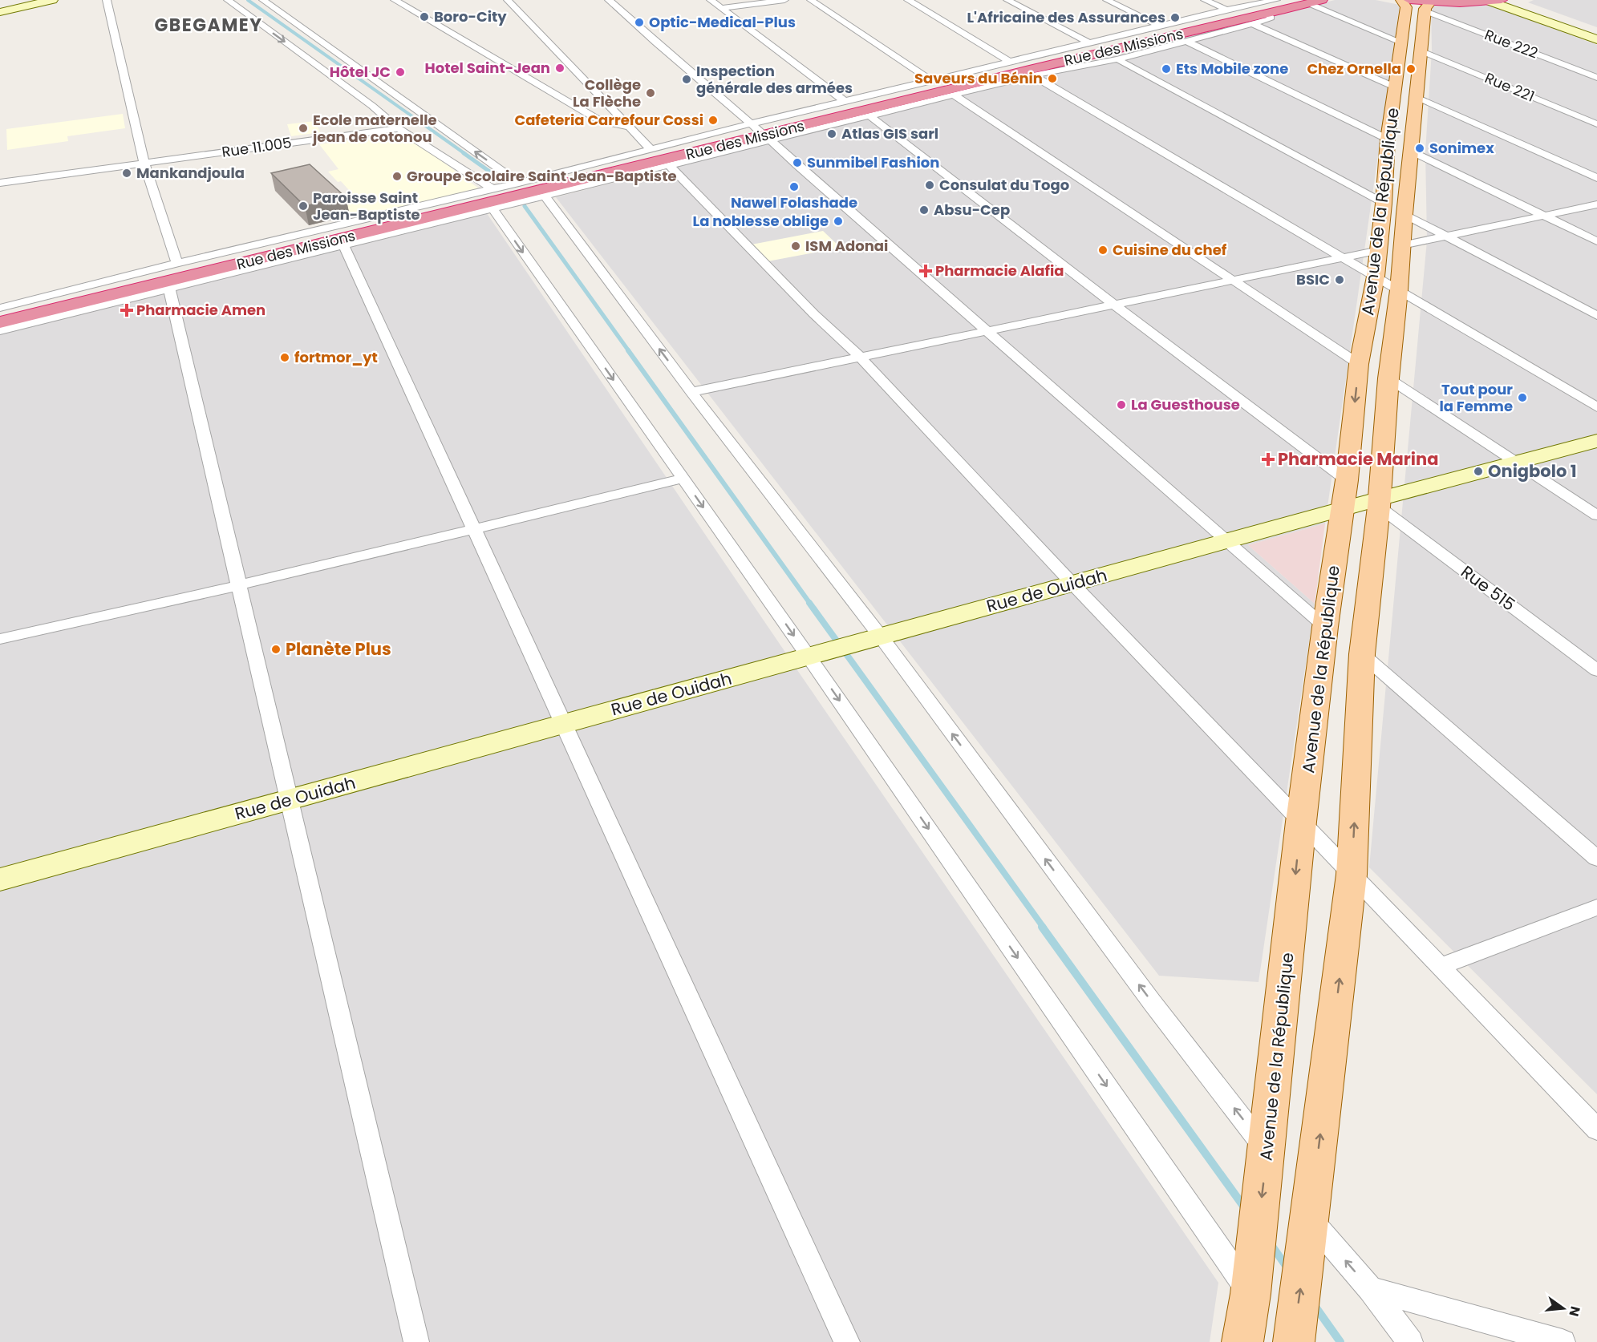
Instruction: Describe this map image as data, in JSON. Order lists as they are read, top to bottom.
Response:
{
  "streets": {
    "highway": ["Rue des Missions"],
    "main road": ["Avenue de la République", "Rue de Ouidah"],
    "street": [
      "Rue 222",
      "Rue 221",
      "Rue 11.005",
      "Rue 515"
    ]
  },
  "crossings": [
    ["Rue 222", "Avenue de la République"],
    ["Rue des Missions", "Rue 221"],
    ["Rue 221", "Avenue de la République"],
    ["Avenue de la République", "Rue 515"],
    ["Avenue de la République", "Rue de Ouidah"],
    ["Rue 515", "Rue de Ouidah"]
  ],
  "districts": ["GBEGAMEY"],
  "places": {
    "other": [
      "Boro-City",
      "L'Africaine des Assurances",
      "Optic-Medical-Plus",
      "Hotel Saint-Jean",
      "Ets Mobile zone",
      "Chez Ornella",
      "Hôtel JC",
      "Saveurs du Bénin",
      "Inspection générale des armées",
      "Collège La Flèche",
      "Cafeteria Carrefour Cossi",
      "Ecole maternelle jean de cotonou",
      "Atlas GIS sarl",
      "Sonimex",
      "Sunmibel Fashion",
      "Mankandjoula",
      "Groupe Scolaire Saint Jean-Baptiste",
      "Consulat du Togo",
      "Nawel Folashade",
      "Paroisse Saint Jean-Baptiste",
      "Absu-Cep",
      "La noblesse oblige",
      "ISM Adonai",
      "Cuisine du chef",
      "BSIC",
      "fortmor_yt",
      "Tout pour la Femme",
      "La Guesthouse",
      "Onigbolo 1",
      "Planète Plus"
    ],
    "health": ["Pharmacie Alafia", "Pharmacie Amen", "Pharmacie Marina"]
  },
  "north": "right"
}
